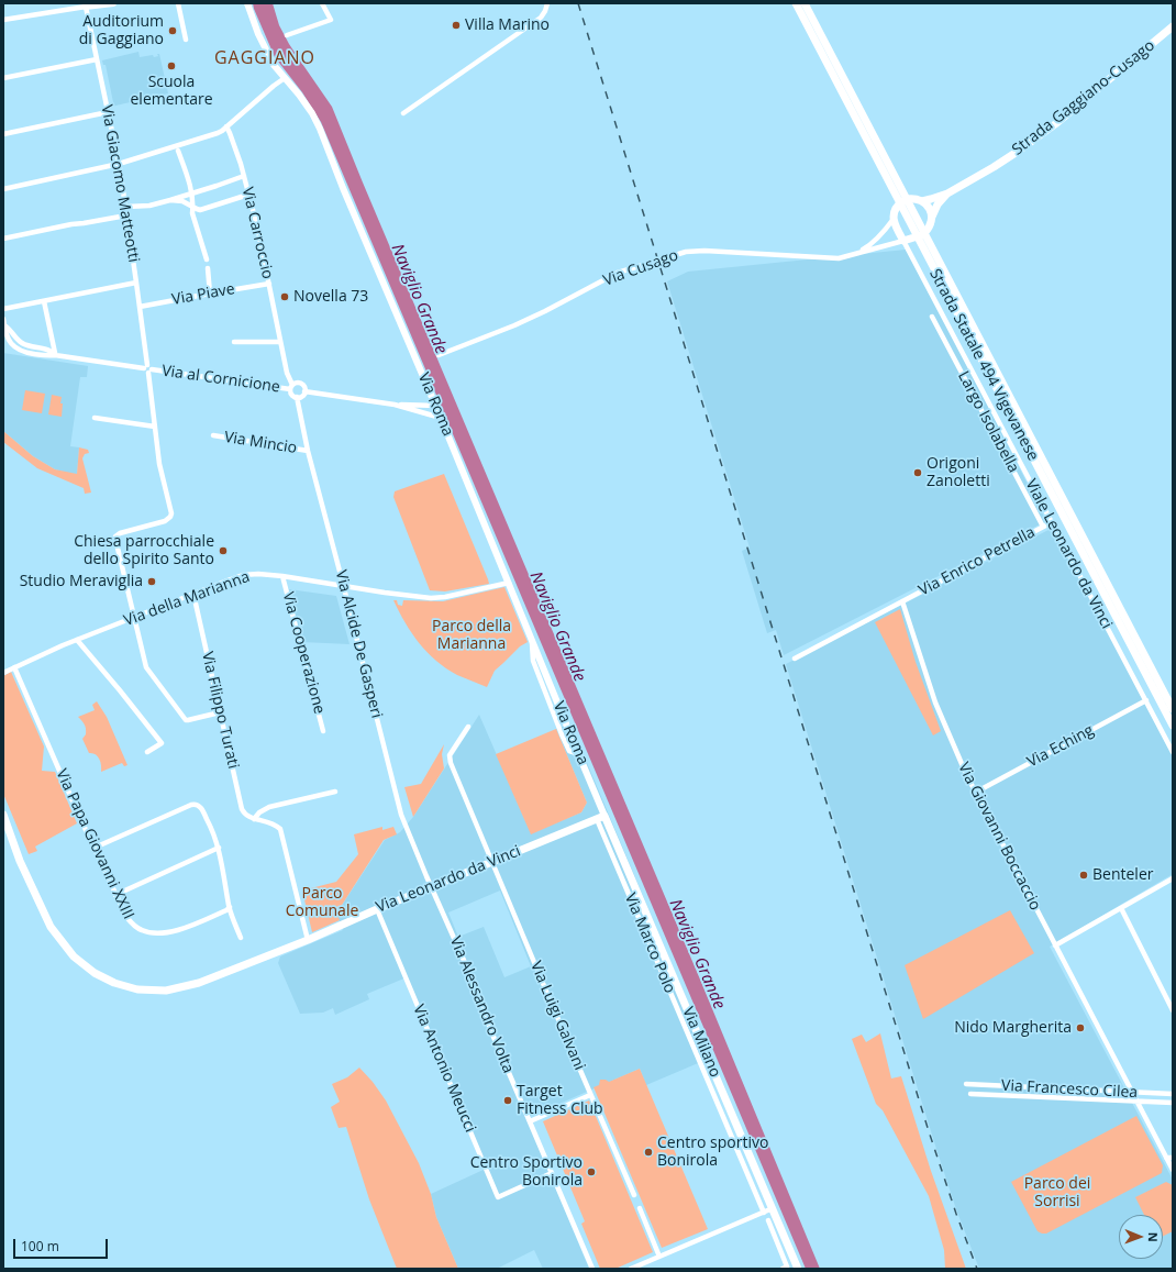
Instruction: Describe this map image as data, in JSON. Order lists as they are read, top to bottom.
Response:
{
  "streets": {
    "main road": [
      "Strada Gaggiano-Cusago",
      "Strada Statale 494 Vigevanese",
      "Via Leonardo da Vinci",
      "Via Milano"
    ],
    "street": [
      "Via Giacomo Matteotti",
      "Via Carroccio",
      "Via Cusago",
      "Via Piave",
      "Via al Cornicione",
      "Via Roma",
      "Largo Isolabella",
      "Via Mincio",
      "Viale Leonardo da Vinci",
      "Via Enrico Petrella",
      "Via della Marianna",
      "Via Alcide De Gasperi",
      "Via Cooperazione",
      "Via Filippo Turati",
      "Via Eching",
      "Via Giovanni Boccaccio",
      "Via Papa Giovanni XXIII",
      "Via Marco Polo",
      "Via Alessandro Volta",
      "Via Luigi Galvani",
      "Via Antonio Meucci",
      "Via Francesco Cilea"
    ]
  },
  "crossings": [
    ["Strada Gaggiano-Cusago", "Strada Statale 494 Vigevanese"],
    ["Via Giacomo Matteotti", "Via Piave"],
    ["Via Giacomo Matteotti", "Via al Cornicione"],
    ["Via Carroccio", "Via Piave"],
    ["Via Carroccio", "Via al Cornicione"],
    ["Via Carroccio", "Via Alcide De Gasperi"],
    ["Via Cusago", "Viale Leonardo da Vinci"],
    ["Via al Cornicione", "Via Alcide De Gasperi"],
    ["Via Roma", "Via della Marianna"],
    ["Via Roma", "Via Leonardo da Vinci"],
    ["Via Roma", "Via Milano"],
    ["Largo Isolabella", "Via Enrico Petrella"],
    ["Via Mincio", "Via Alcide De Gasperi"],
    ["Viale Leonardo da Vinci", "Via Enrico Petrella"],
    ["Viale Leonardo da Vinci", "Via Eching"],
    ["Via Enrico Petrella", "Via Giovanni Boccaccio"],
    ["Via della Marianna", "Via Alcide De Gasperi"],
    ["Via della Marianna", "Via Cooperazione"],
    ["Via della Marianna", "Via Filippo Turati"],
    ["Via della Marianna", "Via Papa Giovanni XXIII"],
    ["Via Alcide De Gasperi", "Via Leonardo da Vinci"],
    ["Via Alcide De Gasperi", "Via Alessandro Volta"],
    ["Via Eching", "Via Giovanni Boccaccio"],
    ["Via Giovanni Boccaccio", "Via Francesco Cilea"],
    ["Via Leonardo da Vinci", "Via Marco Polo"],
    ["Via Leonardo da Vinci", "Via Alessandro Volta"],
    ["Via Leonardo da Vinci", "Via Luigi Galvani"],
    ["Via Leonardo da Vinci", "Via Milano"],
    ["Via Leonardo da Vinci", "Via Antonio Meucci"],
    ["Via Alessandro Volta", "Via Antonio Meucci"]
  ],
  "districts": ["GAGGIANO"],
  "water": ["Naviglio Grande"],
  "parks": ["Parco della Marianna", "Parco Comunale", "Parco dei Sorrisi"],
  "places": [
    "Villa Marino",
    "Auditorium di Gaggiano",
    "Scuola elementare",
    "Novella 73",
    "Origoni Zanoletti",
    "Chiesa parrocchiale dello Spirito Santo",
    "Studio Meraviglia",
    "Benteler",
    "Nido Margherita",
    "Target Fitness Club",
    "Centro sportivo Bonirola",
    "Centro Sportivo Bonirola"
  ],
  "scale_bar": "100 m",
  "north": "right"
}
